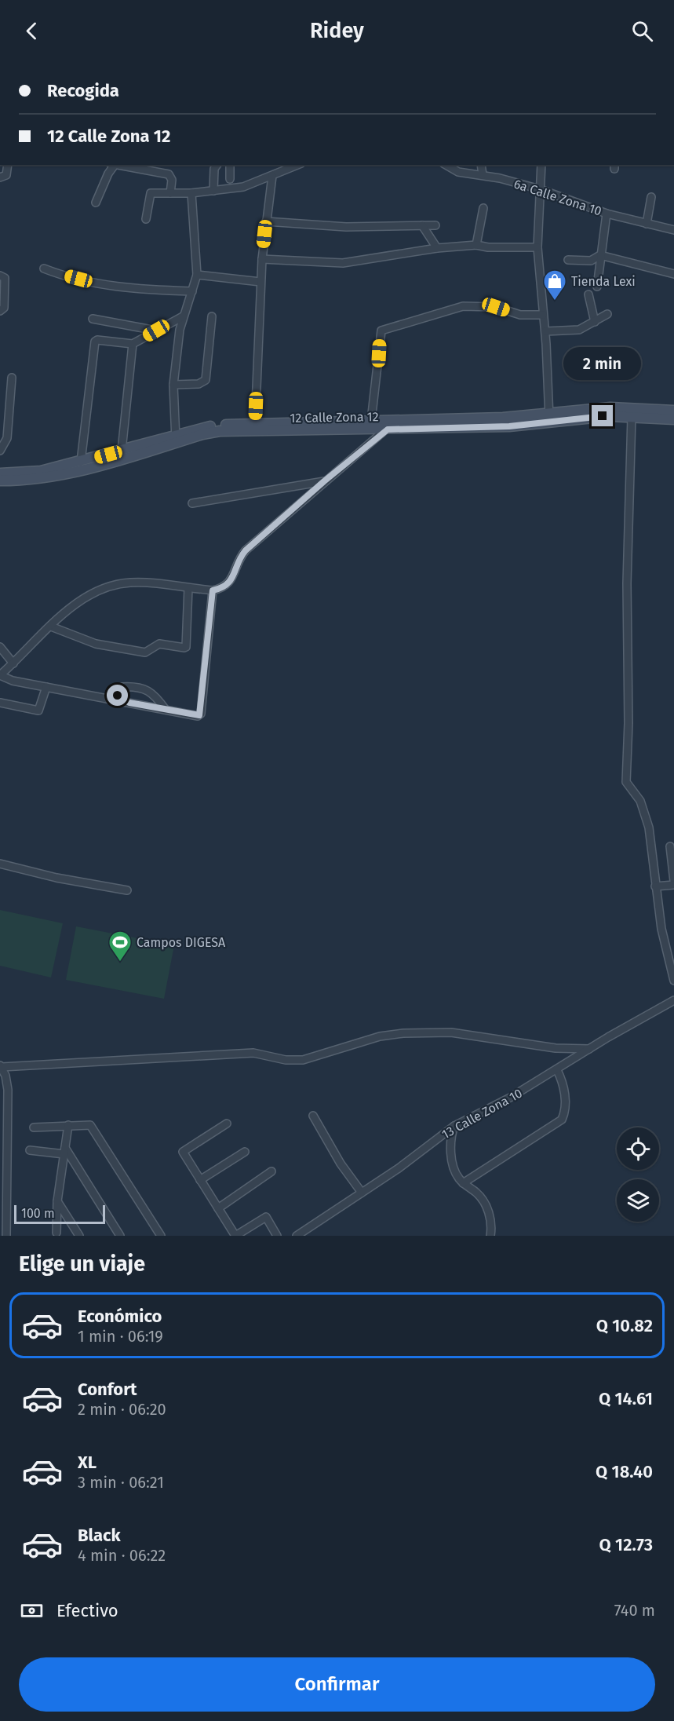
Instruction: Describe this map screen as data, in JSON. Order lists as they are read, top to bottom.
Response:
{
  "streets": {
    "street": ["6a Calle Zona 10", "12 Calle Zona 12", "13 Calle Zona 10"]
  },
  "places": {
    "shop": ["Tienda Lexi"],
    "sports": ["Campos DIGESA"]
  },
  "scale_bar": "100 m",
  "page": {
    "header": "Ridey",
    "banner": ["Recogida", "12 Calle Zona 12"],
    "bubble": "2 min",
    "scale": "100 m",
    "heading": "Elige un viaje",
    "list": [
      {
        "name": "Económico",
        "note": "1 min · 06:19",
        "value": "Q 10.82"
      },
      {
        "name": "Confort",
        "note": "2 min · 06:20",
        "value": "Q 14.61"
      },
      {
        "name": "XL",
        "note": "3 min · 06:21",
        "value": "Q 18.40"
      },
      {
        "name": "Black",
        "note": "4 min · 06:22",
        "value": "Q 12.73"
      }
    ],
    "pay": ["Efectivo", "740 m"],
    "buttons": "Confirmar"
  }
}
